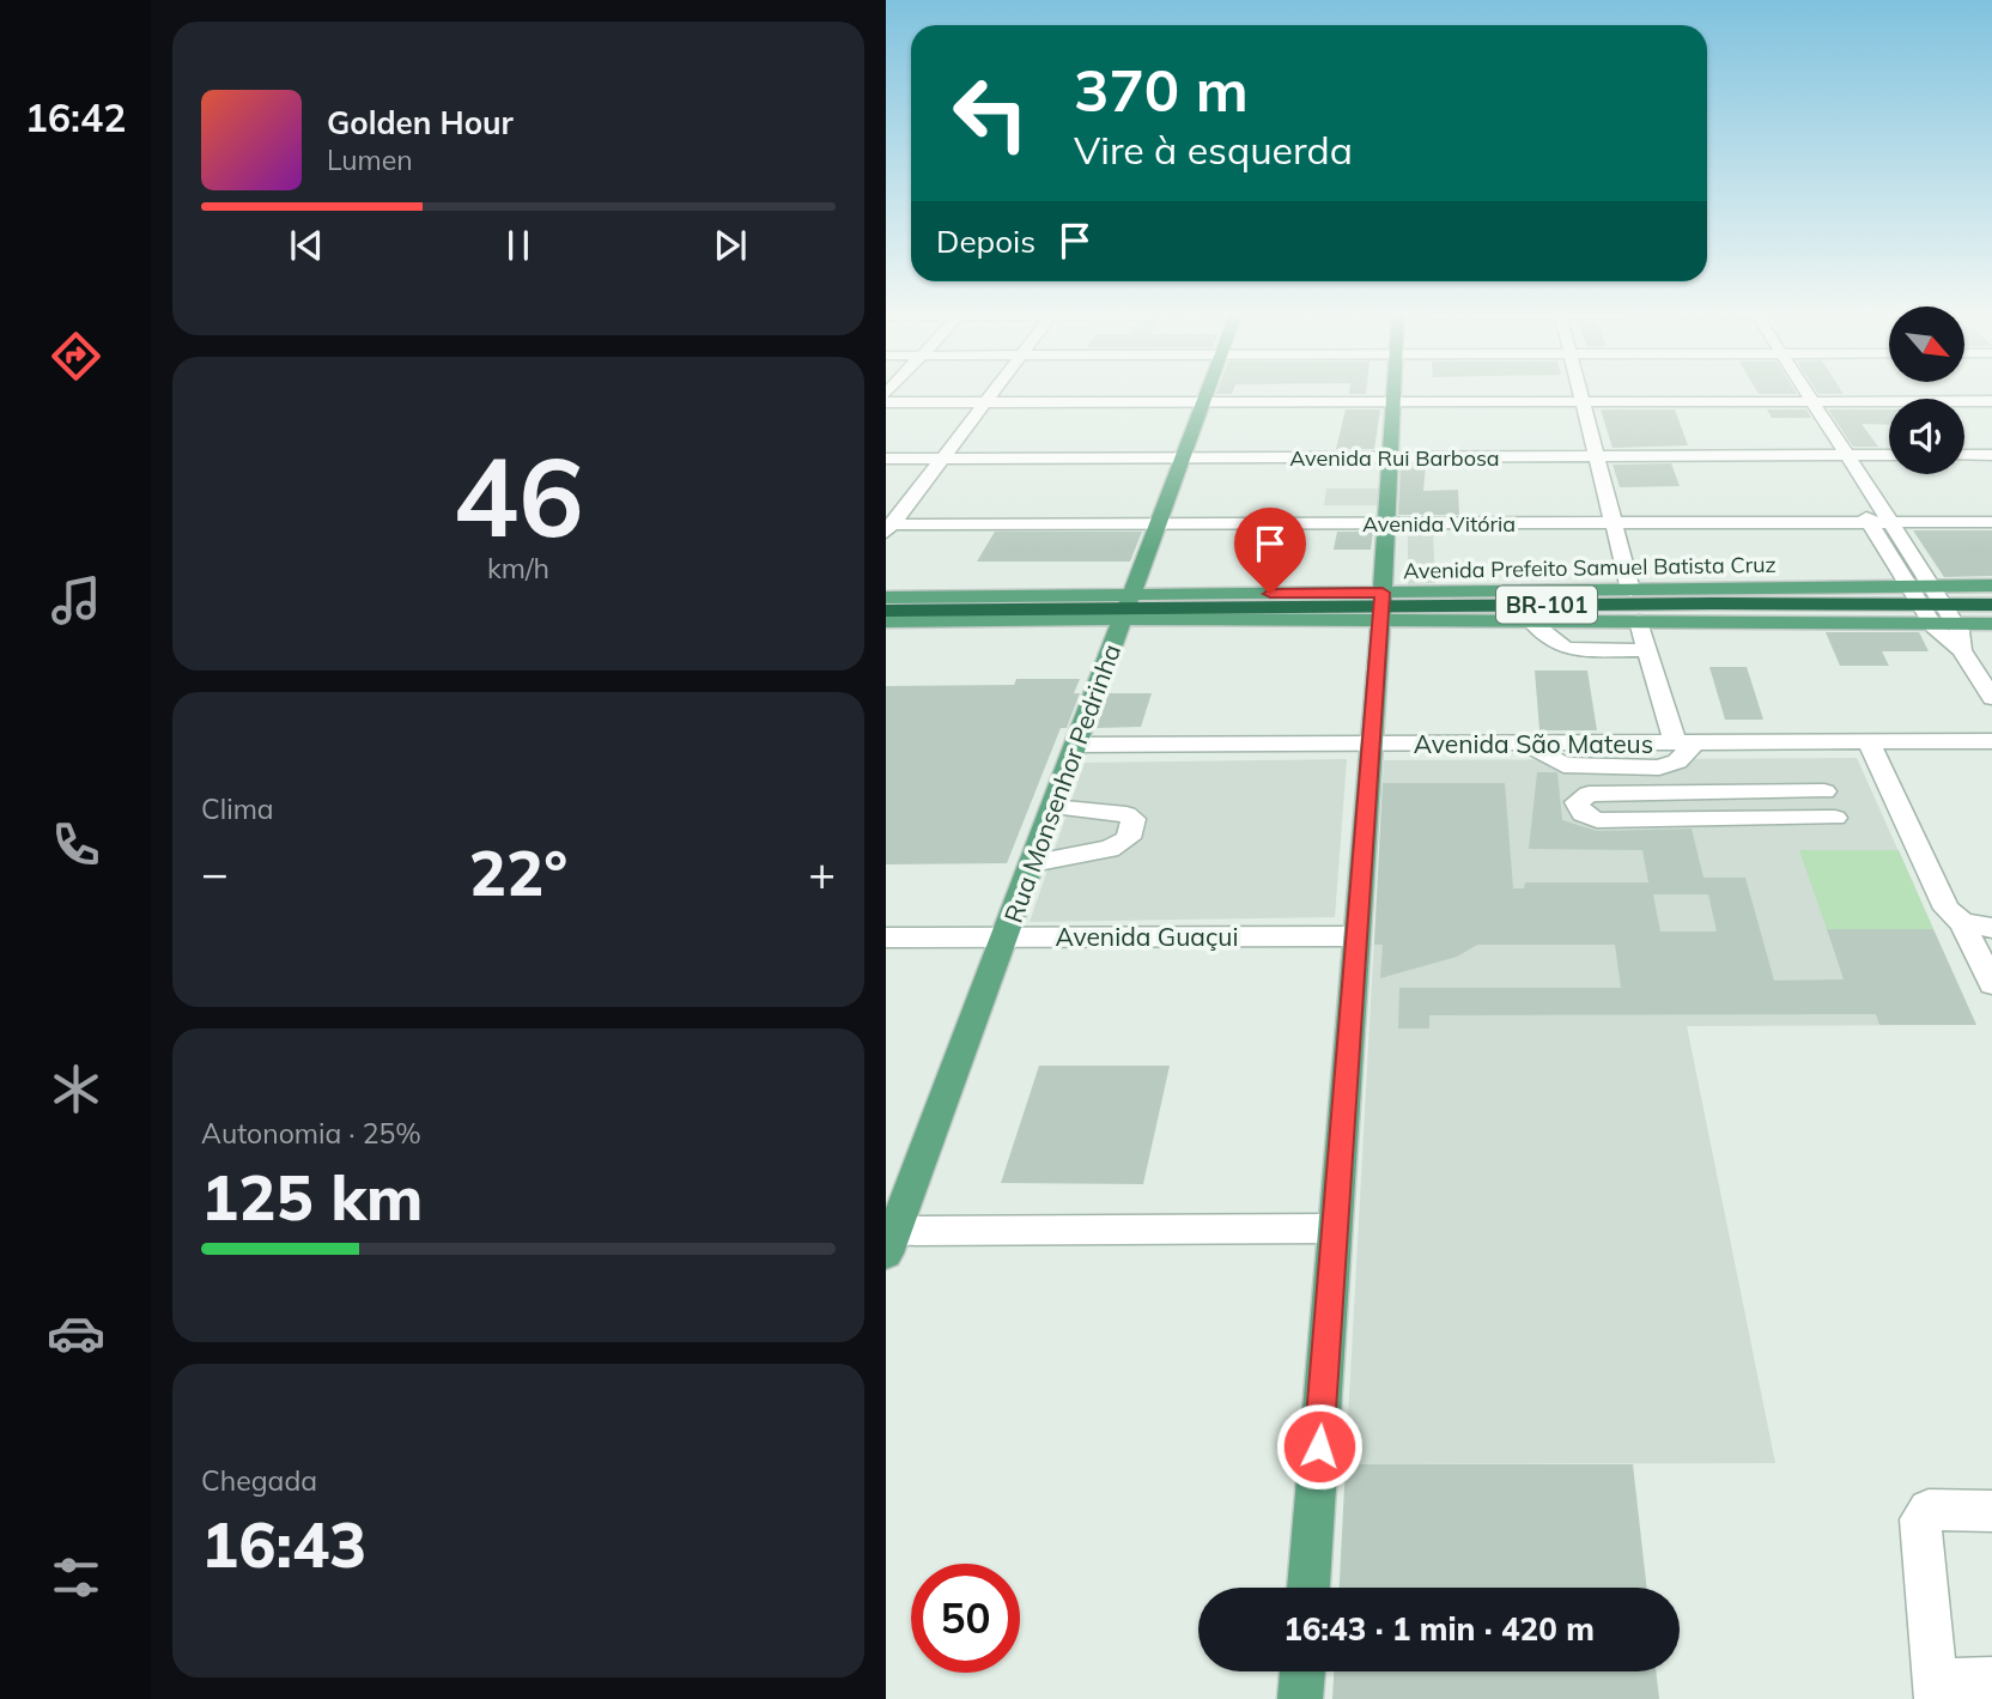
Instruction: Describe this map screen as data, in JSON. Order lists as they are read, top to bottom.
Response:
{
  "streets": {
    "highway": ["BR-101"],
    "main road": ["Avenida Prefeito Samuel Batista Cruz", "Rua Monsenhor Pedrinha"],
    "street": [
      "Avenida Rui Barbosa",
      "Avenida Vitória",
      "Avenida São Mateus",
      "Avenida Guaçui"
    ]
  },
  "crossings": [
    ["Avenida Rui Barbosa", "Rua Monsenhor Pedrinha"],
    ["Avenida Vitória", "Rua Monsenhor Pedrinha"],
    ["Avenida Prefeito Samuel Batista Cruz", "BR-101"],
    ["Avenida Prefeito Samuel Batista Cruz", "Rua Monsenhor Pedrinha"],
    ["Avenida São Mateus", "Rua Monsenhor Pedrinha"],
    ["Rua Monsenhor Pedrinha", "Avenida Guaçui"]
  ],
  "north": "bottom right",
  "page": {
    "tabs": "16:42",
    "turn": ["370 m", "Vire à esquerda"],
    "song": ["Golden Hour", "Lumen"],
    "then": "Depois",
    "tile": [
      ["46", "km/h"],
      "Clima",
      ["Autonomia · 25%", "125 km"],
      ["Chegada", "16:43"]
    ],
    "heat": ["−", "22°", "+"],
    "limit": "50",
    "trip": "16:43 · 1 min · 420 m"
  }
}
